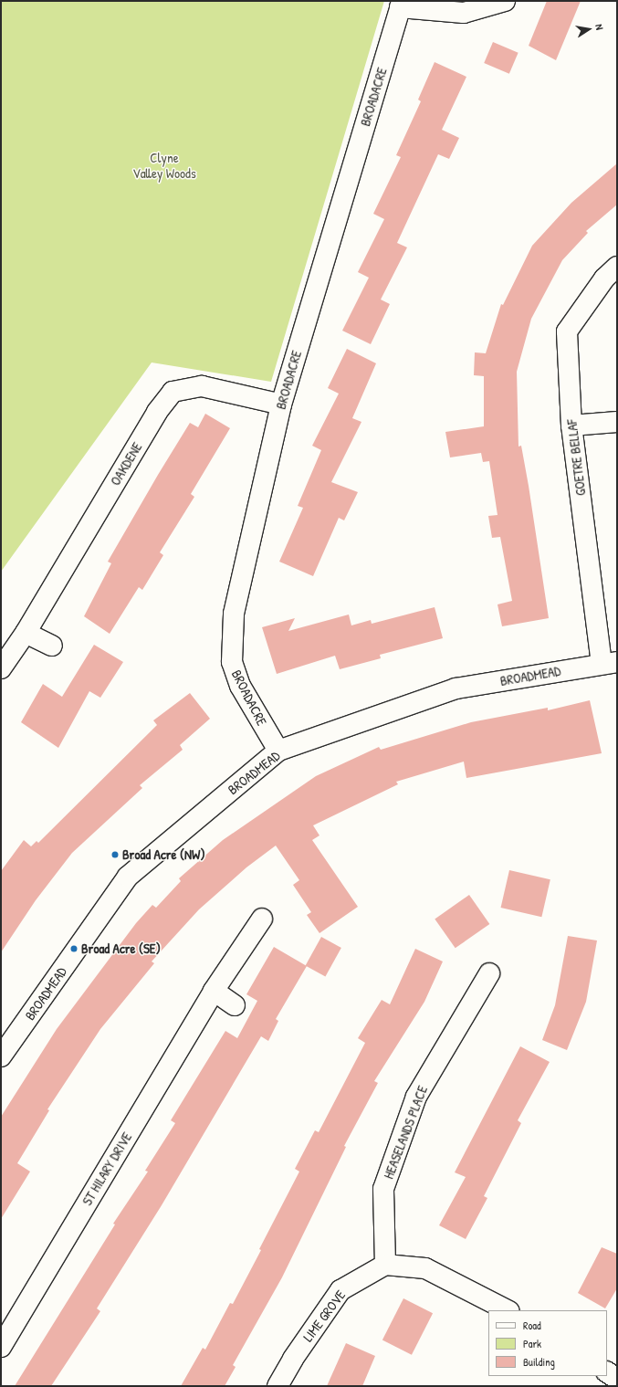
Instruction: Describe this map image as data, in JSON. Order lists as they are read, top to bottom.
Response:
{
  "streets": {
    "street": [
      "BROADACRE",
      "GOETRE BELLAF",
      "OAKDENE",
      "BROADMEAD",
      "HEASELANDS PLACE",
      "ST HILARY DRIVE",
      "LIME GROVE"
    ]
  },
  "crossings": [
    ["BROADACRE", "OAKDENE"],
    ["BROADACRE", "BROADMEAD"],
    ["GOETRE BELLAF", "BROADMEAD"],
    ["HEASELANDS PLACE", "LIME GROVE"]
  ],
  "parks": ["Clyne Valley Woods"],
  "places": ["Broad Acre (NW)", "Broad Acre (SE)"],
  "legend": ["Road", "Park", "Building"],
  "north": "right"
}
